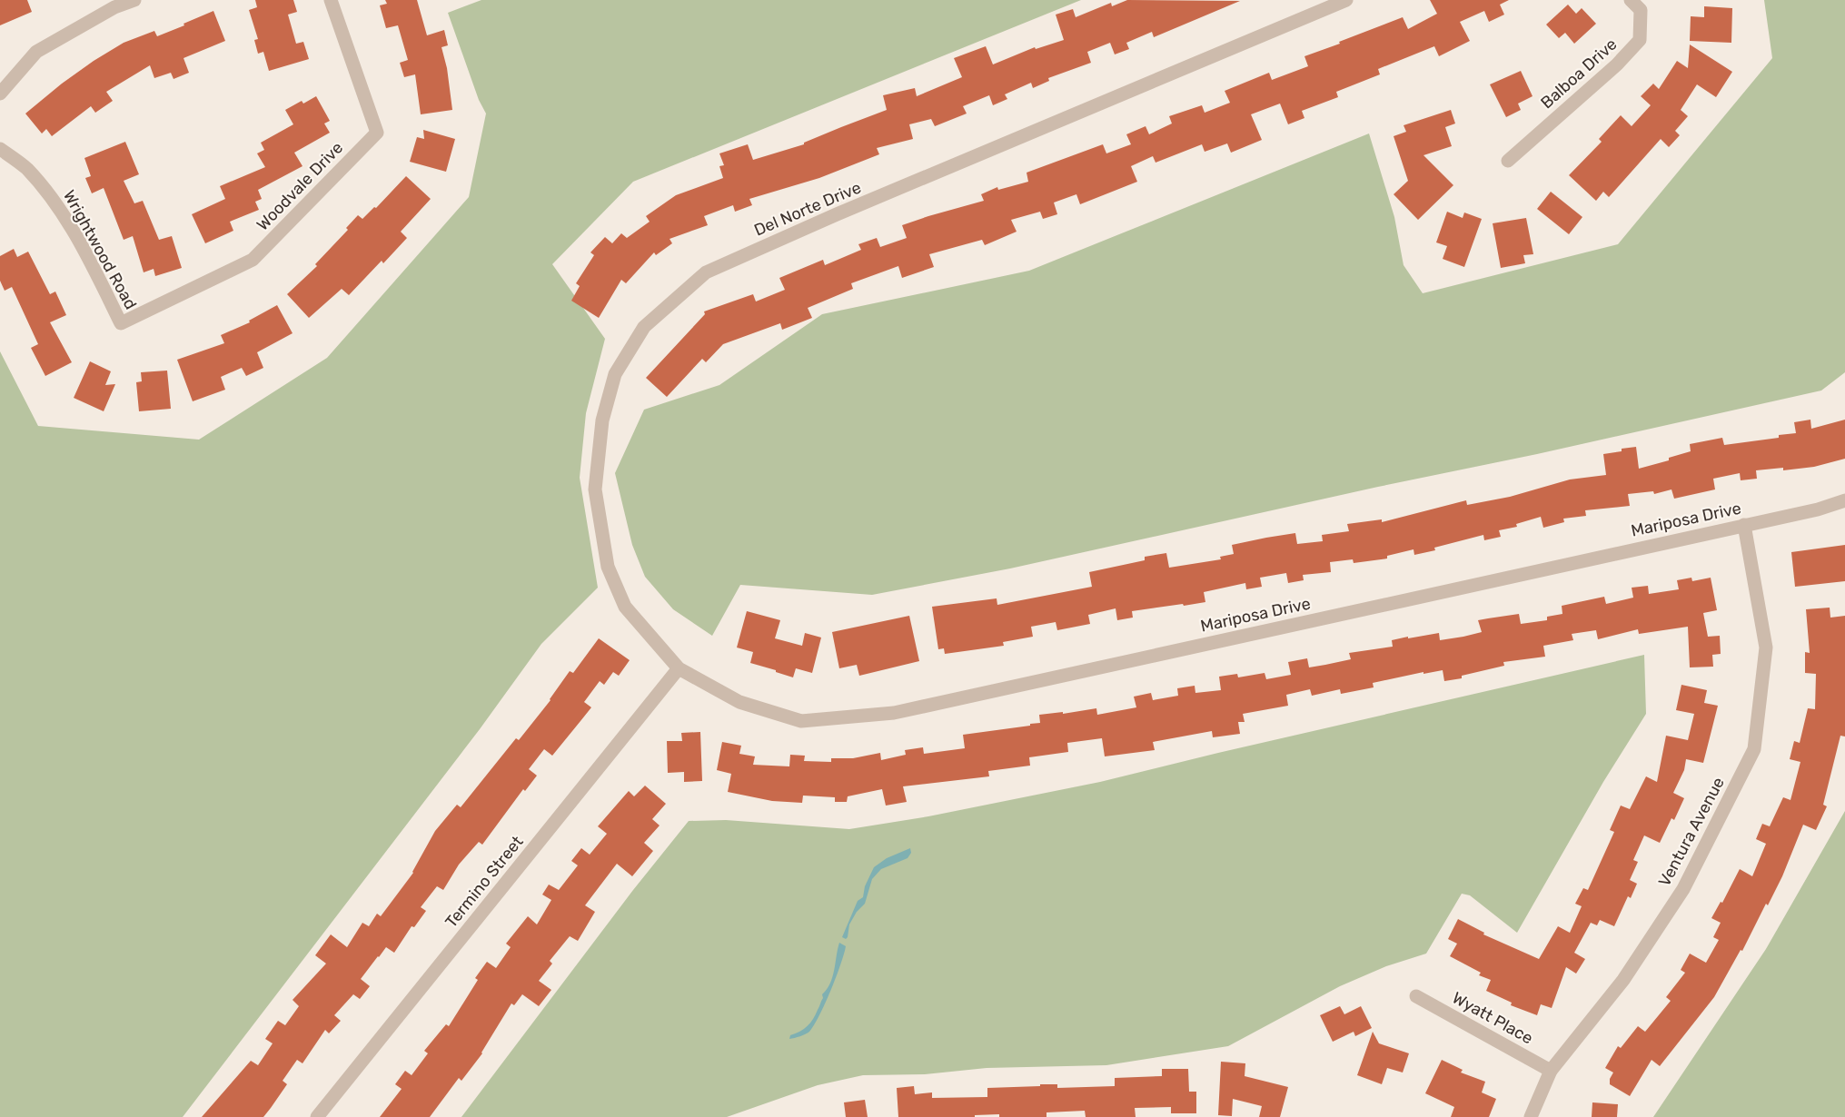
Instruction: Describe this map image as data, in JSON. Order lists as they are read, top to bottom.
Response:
{
  "streets": {
    "street": [
      "Balboa Drive",
      "Woodvale Drive",
      "Del Norte Drive",
      "Wrightwood Road",
      "Mariposa Drive",
      "Ventura Avenue",
      "Termino Street",
      "Wyatt Place"
    ]
  },
  "crossings": [
    ["Woodvale Drive", "Wrightwood Road"],
    ["Del Norte Drive", "Mariposa Drive"],
    ["Del Norte Drive", "Termino Street"],
    ["Mariposa Drive", "Ventura Avenue"],
    ["Mariposa Drive", "Termino Street"],
    ["Ventura Avenue", "Wyatt Place"]
  ]
}
